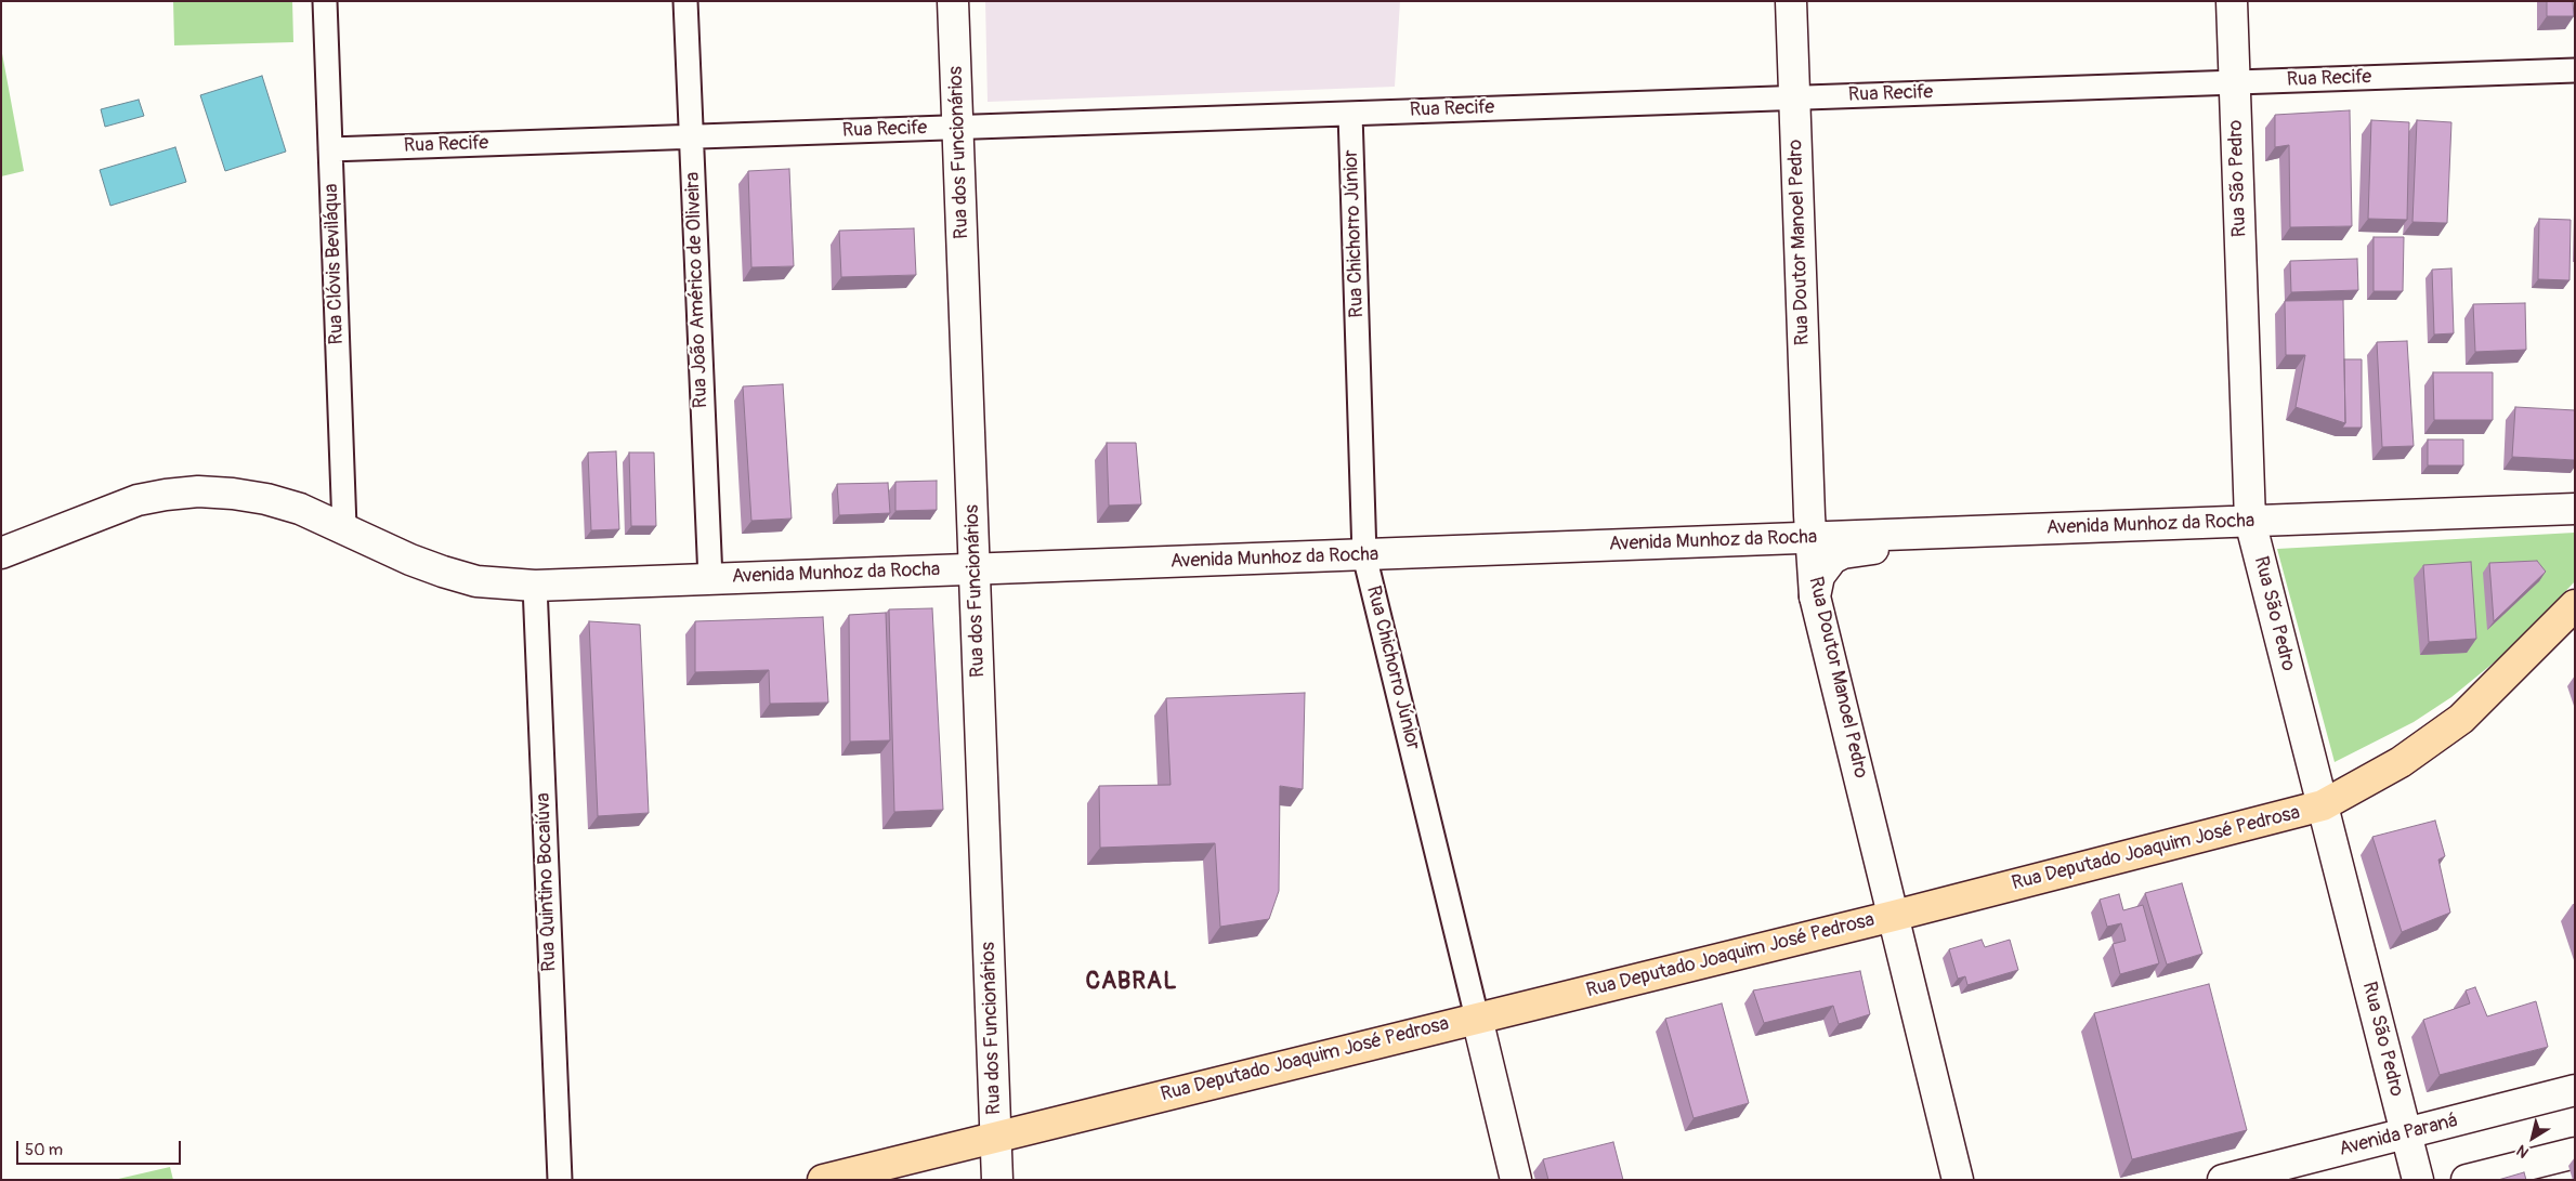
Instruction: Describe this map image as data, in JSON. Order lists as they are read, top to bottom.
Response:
{
  "streets": {
    "main road": [
      "Rua dos Funcionários",
      "Rua São Pedro",
      "Rua Chichorro Júnior",
      "Rua Doutor Manoel Pedro",
      "Avenida Munhoz da Rocha",
      "Rua Deputado Joaquim José Pedrosa",
      "Avenida Paraná"
    ],
    "street": [
      "Rua Recife",
      "Rua Clóvis Beviláqua",
      "Rua João Américo de Oliveira",
      "Rua Quintino Bocaiúva"
    ]
  },
  "crossings": [
    ["Rua Recife", "Rua dos Funcionários"],
    ["Rua Recife", "Rua São Pedro"],
    ["Rua Recife", "Rua Chichorro Júnior"],
    ["Rua Recife", "Rua Doutor Manoel Pedro"],
    ["Rua Recife", "Rua Clóvis Beviláqua"],
    ["Rua Recife", "Rua João Américo de Oliveira"],
    ["Rua dos Funcionários", "Avenida Munhoz da Rocha"],
    ["Rua dos Funcionários", "Rua Deputado Joaquim José Pedrosa"],
    ["Rua São Pedro", "Avenida Munhoz da Rocha"],
    ["Rua São Pedro", "Rua Deputado Joaquim José Pedrosa"],
    ["Rua São Pedro", "Avenida Paraná"],
    ["Rua Chichorro Júnior", "Avenida Munhoz da Rocha"],
    ["Rua Chichorro Júnior", "Rua Deputado Joaquim José Pedrosa"],
    ["Rua Doutor Manoel Pedro", "Avenida Munhoz da Rocha"],
    ["Rua Doutor Manoel Pedro", "Rua Deputado Joaquim José Pedrosa"],
    ["Rua Clóvis Beviláqua", "Avenida Munhoz da Rocha"],
    ["Rua João Américo de Oliveira", "Avenida Munhoz da Rocha"],
    ["Avenida Munhoz da Rocha", "Rua Quintino Bocaiúva"]
  ],
  "districts": ["CABRAL"],
  "scale_bar": "50 m",
  "north": "bottom left"
}
